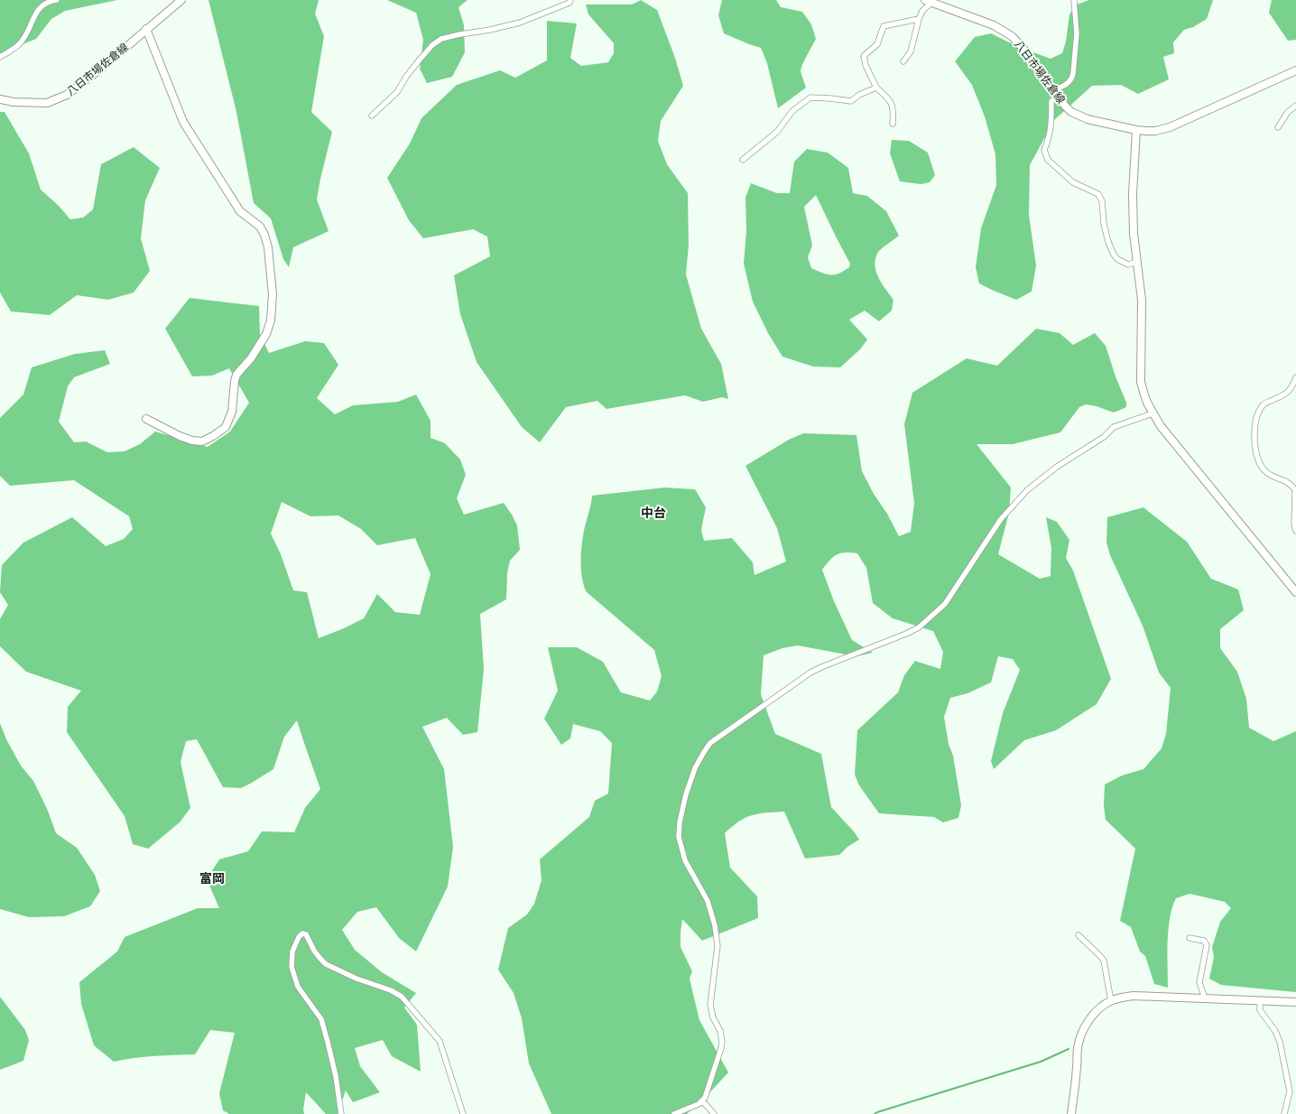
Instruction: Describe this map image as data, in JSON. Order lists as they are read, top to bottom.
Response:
{
  "streets": {
    "street": ["八日市場佐倉線"]
  },
  "districts": ["中台", "富岡"]
}
